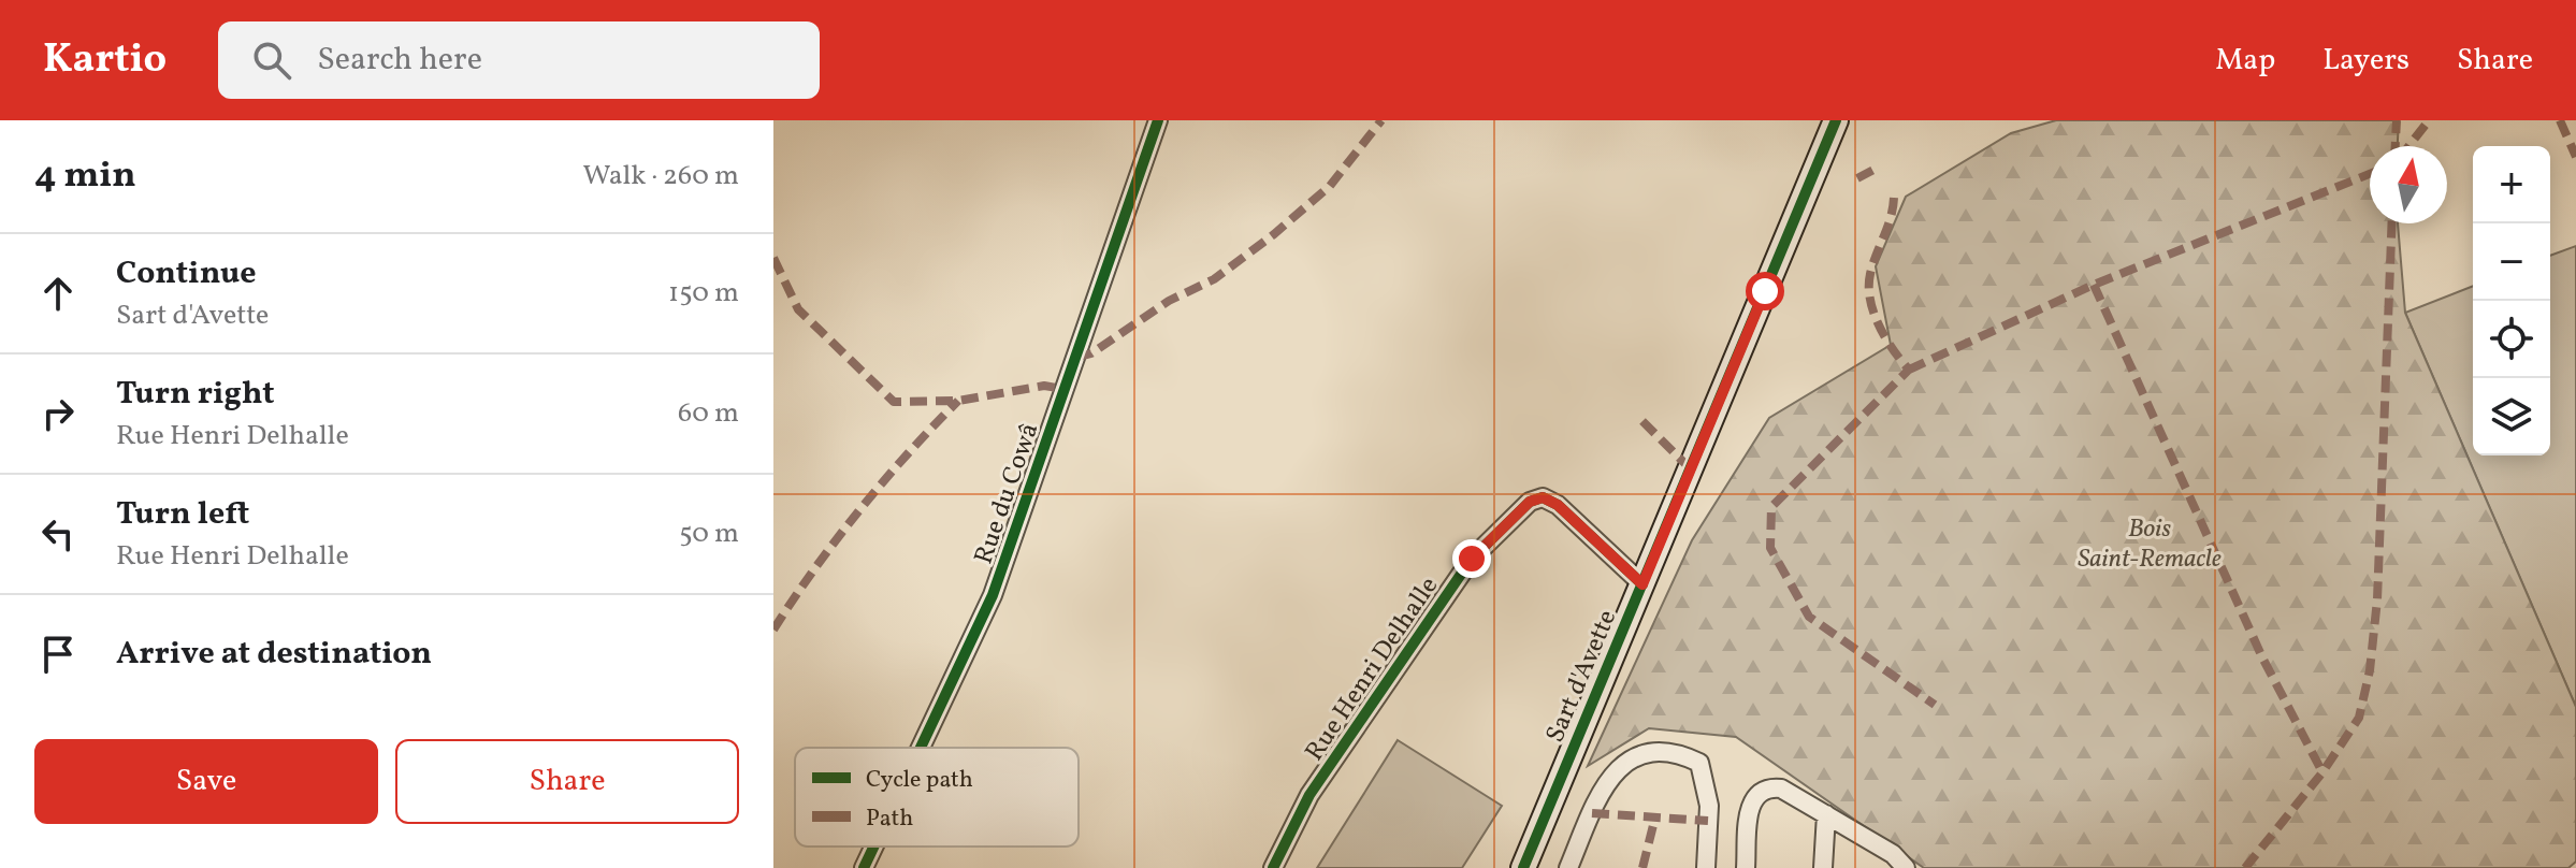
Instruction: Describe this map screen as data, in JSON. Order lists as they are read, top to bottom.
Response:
{
  "streets": {
    "street": ["Rue du Cowâ", "Rue Henri Delhalle", "Sart d'Avette"]
  },
  "crossings": [
    ["Rue Henri Delhalle", "Sart d'Avette"]
  ],
  "parks": ["Bois Saint-Remacle"],
  "legend": ["Cycle path", "Path"],
  "north": "top",
  "page": {
    "header": "Kartio",
    "search": "Search here",
    "nav": ["Map", "Layers", "Share"],
    "heading": ["4 min", "Walk · 260 m"],
    "map_buttons": ["+", "−"],
    "list": [
      ["Continue", "Sart d'Avette", "150 m"],
      ["Turn right", "Rue Henri Delhalle", "60 m"],
      ["Turn left", "Rue Henri Delhalle", "50 m"],
      "Arrive at destination"
    ],
    "buttons": ["Save", "Share"]
  }
}
